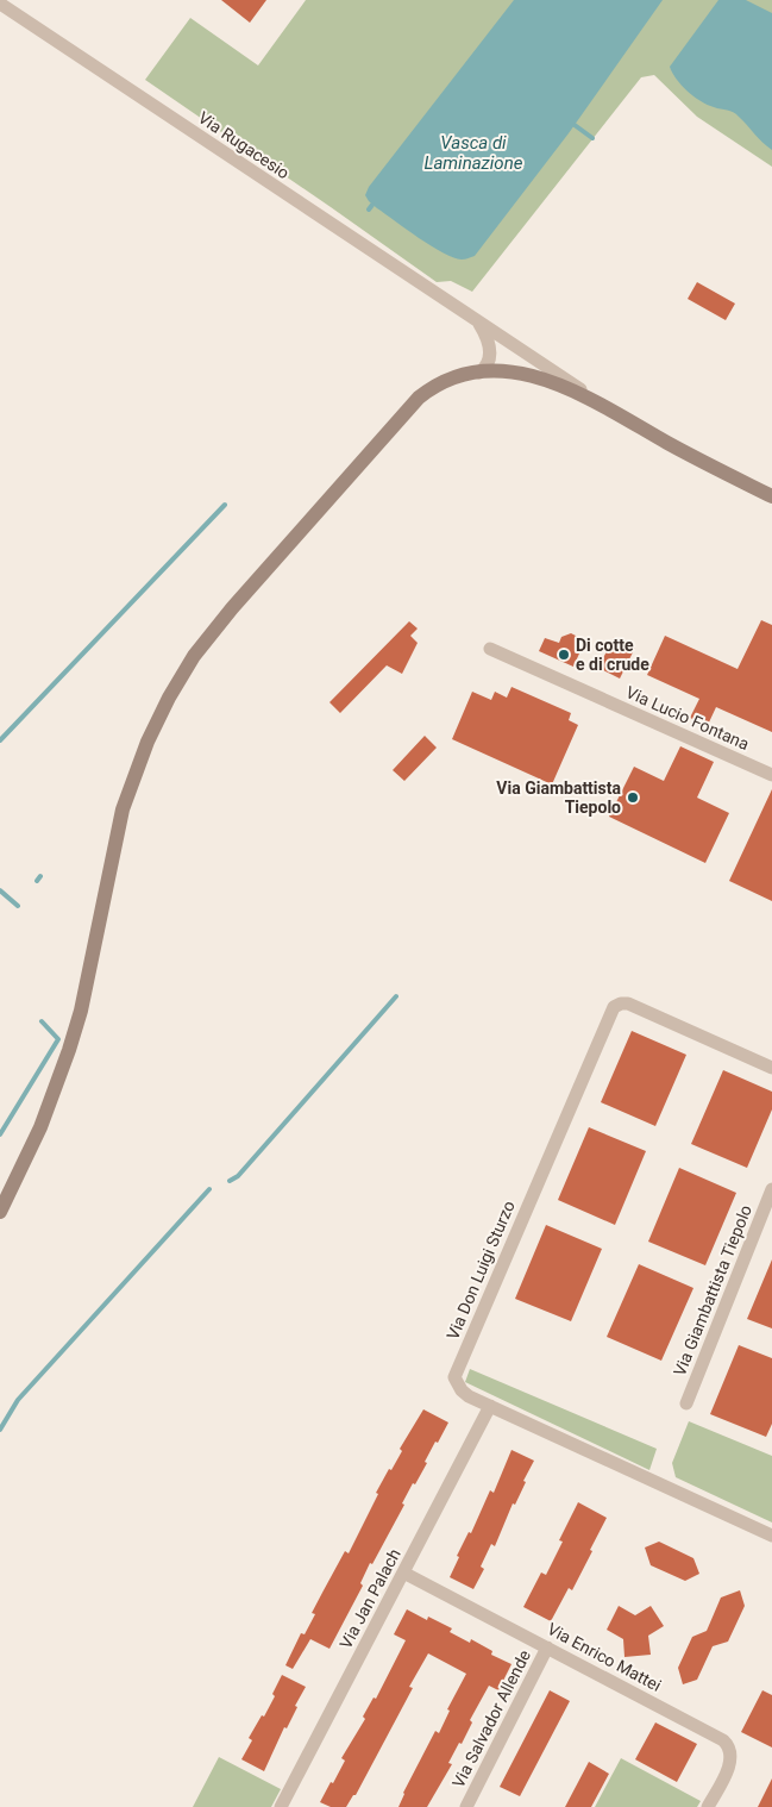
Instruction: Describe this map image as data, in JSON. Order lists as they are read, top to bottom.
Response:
{
  "streets": {
    "street": [
      "Via Rugacesio",
      "Via Lucio Fontana",
      "Via Don Luigi Sturzo",
      "Via Giambattista Tiepolo",
      "Via Jan Palach",
      "Via Enrico Mattei",
      "Via Salvador Allende"
    ]
  },
  "crossings": [
    ["Via Don Luigi Sturzo", "Via Jan Palach"],
    ["Via Jan Palach", "Via Enrico Mattei"],
    ["Via Enrico Mattei", "Via Salvador Allende"]
  ],
  "water": ["Vasca di Laminazione"],
  "places": ["Di cotte e di crude", "Via Giambattista Tiepolo"]
}
